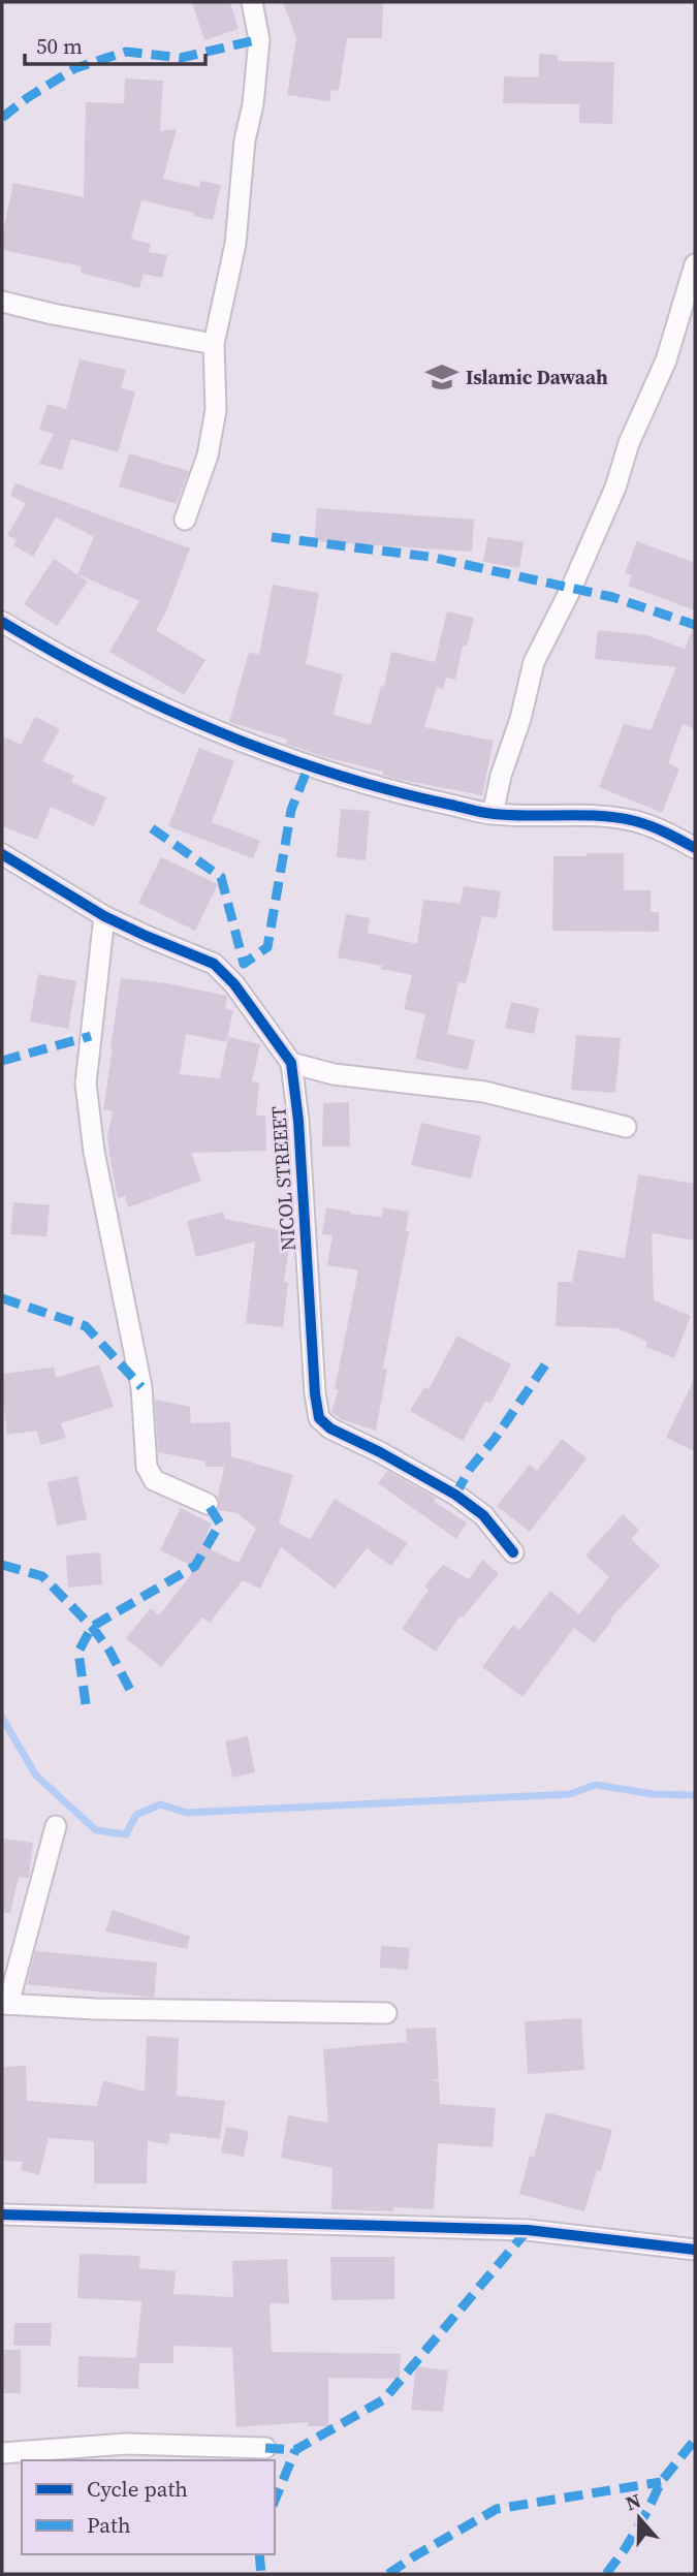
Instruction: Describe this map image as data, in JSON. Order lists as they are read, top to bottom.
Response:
{
  "streets": {
    "street": ["NICOL STREEET"]
  },
  "places": {
    "school or university": ["Islamic Dawaah"]
  },
  "legend": ["Cycle path", "Path"],
  "scale_bar": "50 m",
  "north": "top"
}
